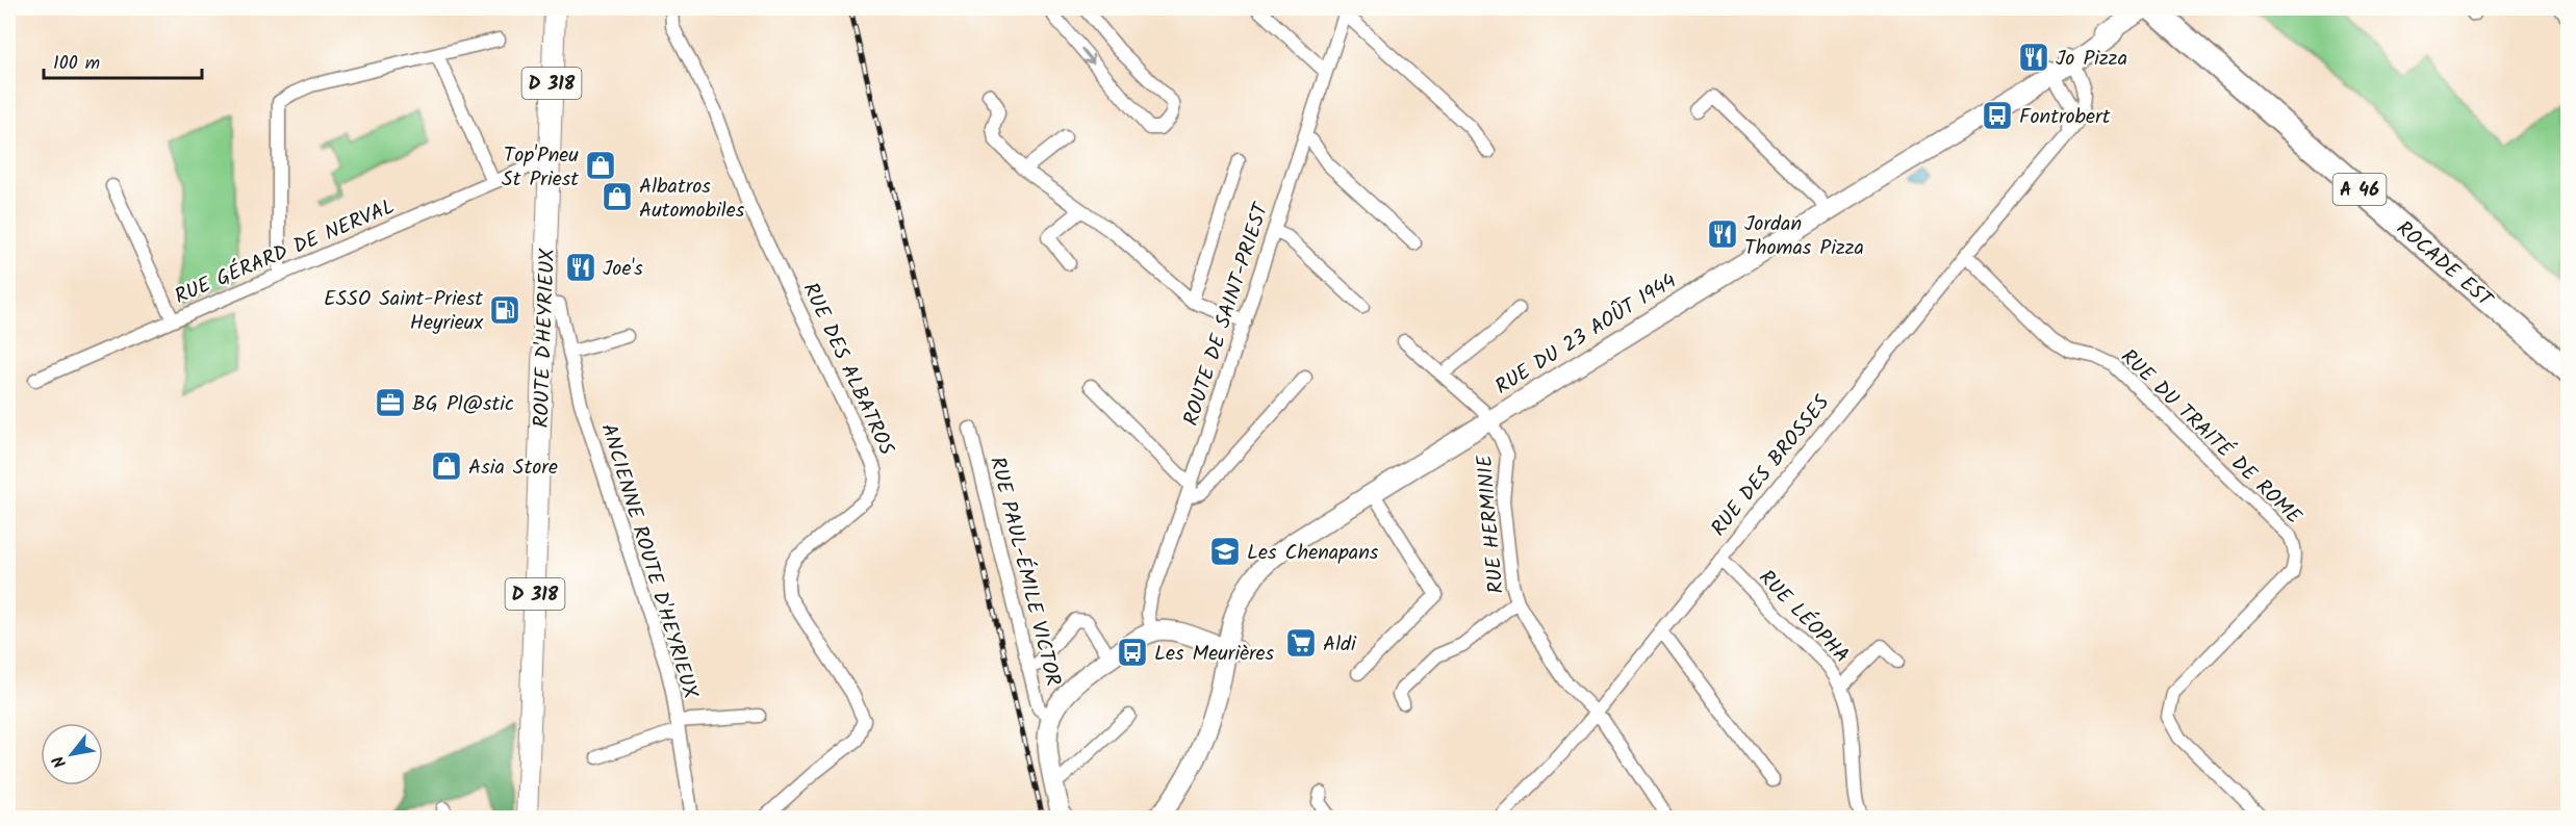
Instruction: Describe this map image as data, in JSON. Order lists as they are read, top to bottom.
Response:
{
  "streets": {
    "highway": ["A 46", "ROCADE EST"],
    "main road": ["D 318", "RUE DU 23 AOÛT 1944", "ROUTE D'HEYRIEUX"],
    "street": [
      "RUE GÉRARD DE NERVAL",
      "ROUTE DE SAINT-PRIEST",
      "RUE DES ALBATROS",
      "RUE DU TRAITÉ DE ROME",
      "RUE DES BROSSES",
      "RUE HERMINIE",
      "ANCIENNE ROUTE D'HEYRIEUX",
      "RUE PAUL-ÉMILE VICTOR",
      "RUE LÉOPHA"
    ]
  },
  "crossings": [
    ["RUE GÉRARD DE NERVAL", "ROUTE D'HEYRIEUX"],
    ["RUE DU 23 AOÛT 1944", "RUE DES BROSSES"],
    ["RUE DU 23 AOÛT 1944", "RUE HERMINIE"],
    ["ROUTE D'HEYRIEUX", "ANCIENNE ROUTE D'HEYRIEUX"],
    ["RUE DU TRAITÉ DE ROME", "RUE DES BROSSES"],
    ["RUE DES BROSSES", "RUE HERMINIE"],
    ["RUE DES BROSSES", "RUE LÉOPHA"]
  ],
  "places": {
    "restaurant": ["Jo Pizza", "Jordan Thomas Pizza", "Joe's"],
    "bus stop": ["Fontrobert", "Les Meurières"],
    "shop": ["Top'Pneu St Priest", "Albatros Automobiles", "Asia Store"],
    "fuel station": ["ESSO Saint-Priest Heyrieux"],
    "office": ["BG Pl@stic"],
    "school or university": ["Les Chenapans"],
    "supermarket": ["Aldi"]
  },
  "scale_bar": "100 m",
  "north": "bottom left"
}
